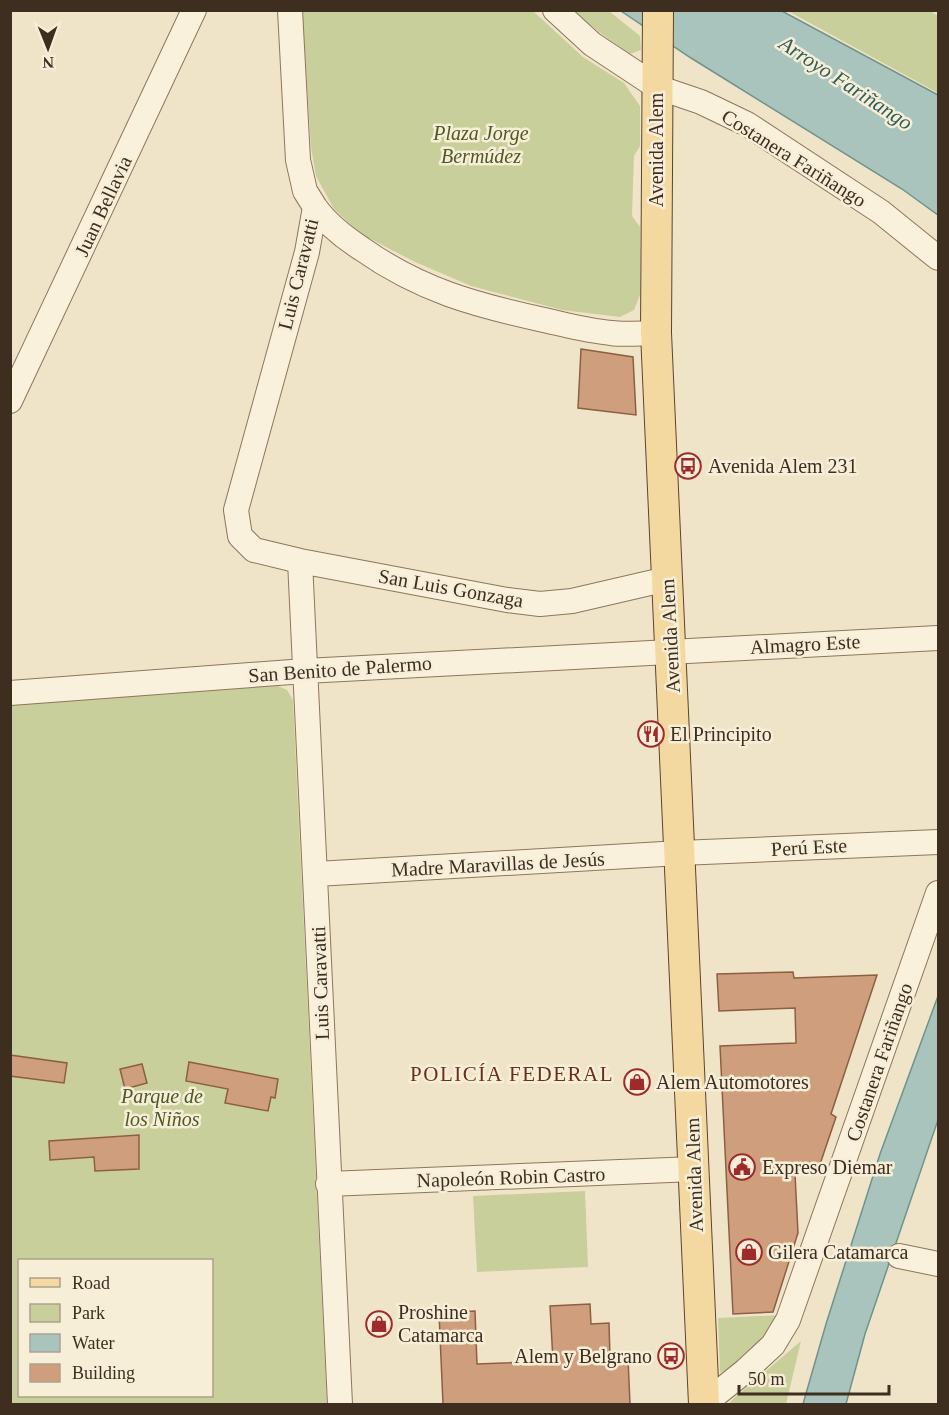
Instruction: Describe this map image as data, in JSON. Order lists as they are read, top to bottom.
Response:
{
  "streets": {
    "main road": ["Avenida Alem"],
    "street": [
      "Costanera Fariñango",
      "Juan Bellavia",
      "Luis Caravatti",
      "San Luis Gonzaga",
      "Almagro Este",
      "San Benito de Palermo",
      "Perú Este",
      "Madre Maravillas de Jesús",
      "Napoleón Robin Castro"
    ]
  },
  "crossings": [
    ["Avenida Alem", "Costanera Fariñango"],
    ["Avenida Alem", "San Luis Gonzaga"],
    ["Avenida Alem", "Almagro Este"],
    ["Avenida Alem", "San Benito de Palermo"],
    ["Avenida Alem", "Perú Este"],
    ["Avenida Alem", "Madre Maravillas de Jesús"],
    ["Avenida Alem", "Napoleón Robin Castro"],
    ["Luis Caravatti", "San Luis Gonzaga"],
    ["Luis Caravatti", "San Benito de Palermo"],
    ["Luis Caravatti", "Madre Maravillas de Jesús"],
    ["Luis Caravatti", "Napoleón Robin Castro"],
    ["Almagro Este", "San Benito de Palermo"],
    ["Perú Este", "Madre Maravillas de Jesús"]
  ],
  "districts": ["POLICÍA FEDERAL"],
  "water": ["Arroyo Fariñango"],
  "parks": ["Plaza Jorge Bermúdez", "Parque de los Niños"],
  "places": {
    "bus stop": ["Avenida Alem 231", "Alem y Belgrano"],
    "restaurant": ["El Principito"],
    "shop": ["Alem Automotores", "Gilera Catamarca", "Proshine Catamarca"],
    "public building": ["Expreso Diemar"]
  },
  "legend": [
    "Road",
    "Park",
    "Water",
    "Building"
  ],
  "scale_bar": "50 m",
  "north": "bottom"
}
